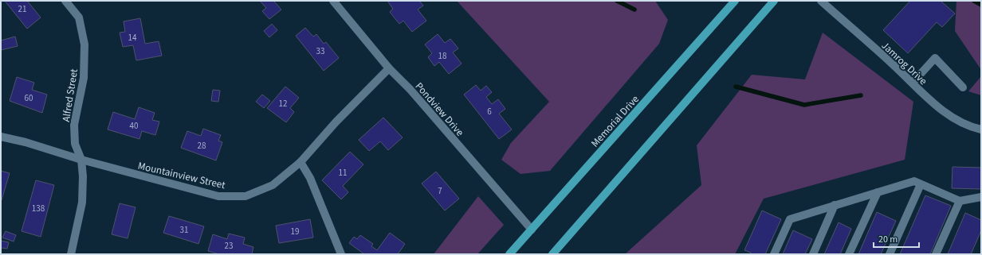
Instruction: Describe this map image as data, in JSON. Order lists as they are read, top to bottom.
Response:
{
  "streets": {
    "main road": ["Memorial Drive"],
    "street": [
      "Jamrog Drive",
      "Alfred Street",
      "Pondview Drive",
      "Mountainview Street"
    ]
  },
  "crossings": [
    ["Alfred Street", "Mountainview Street"],
    ["Pondview Drive", "Memorial Drive"],
    ["Pondview Drive", "Mountainview Street"]
  ],
  "house_numbers": [
    "21",
    "14",
    "33",
    "18",
    "60",
    "12",
    "6",
    "40",
    "28",
    "11",
    "7",
    "138",
    "31",
    "19",
    "23"
  ],
  "scale_bar": "20 m"
}
